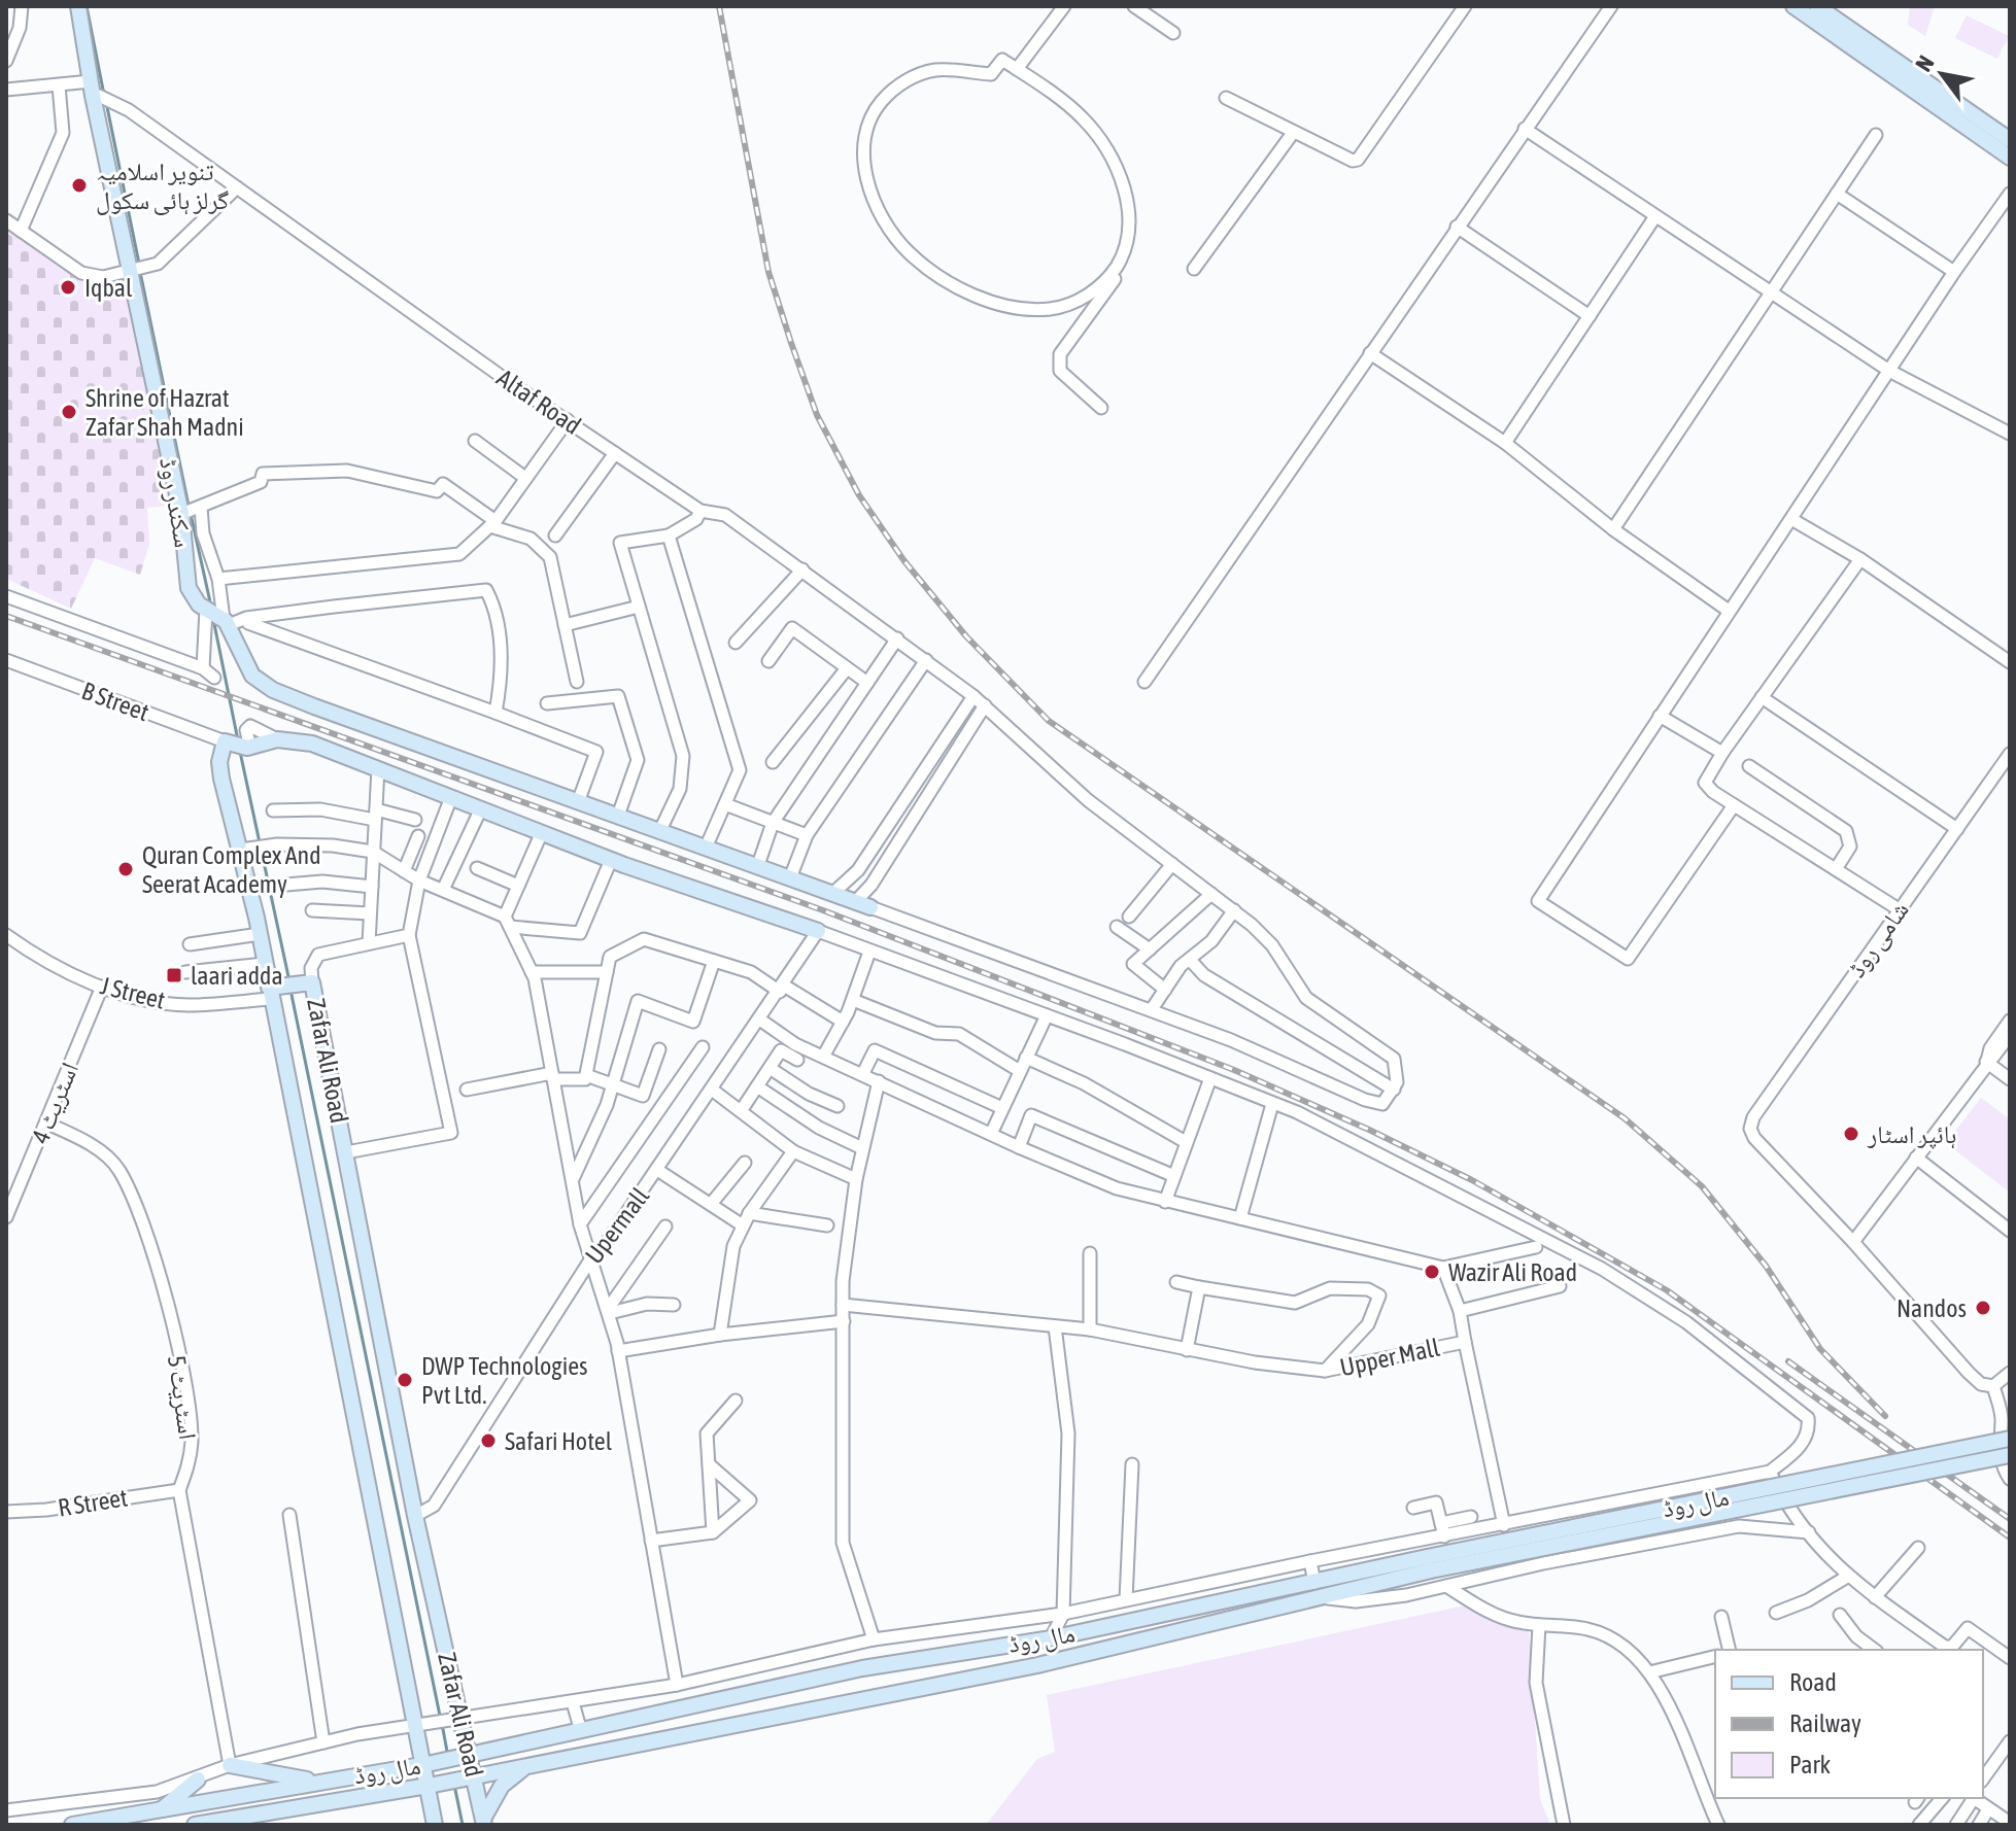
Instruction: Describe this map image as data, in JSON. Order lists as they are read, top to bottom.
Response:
{
  "streets": {
    "main road": ["سکندر روڈ", "Zafar Ali Road", "مال روڈ"],
    "street": [
      "Altaf Road",
      "B Street",
      "شامی روڈ",
      "J Street",
      "اسٹریٹ 4",
      "Upermall",
      "Upper Mall",
      "اسٹریٹ 5",
      "R Street"
    ]
  },
  "crossings": [
    ["Altaf Road", "سکندر روڈ"],
    ["J Street", "Zafar Ali Road"],
    ["J Street", "اسٹریٹ 4"],
    ["Zafar Ali Road", "Upermall"],
    ["Zafar Ali Road", "مال روڈ"],
    ["اسٹریٹ 4", "اسٹریٹ 5"],
    ["اسٹریٹ 5", "R Street"]
  ],
  "places": {
    "other": [
      "تنویر اسلامیہ گرلز ہائی سکول",
      "Iqbal",
      "Shrine of Hazrat Zafar Shah Madni",
      "Quran Complex And Seerat Academy",
      "ہائپر اسٹار",
      "Wazir Ali Road",
      "Nandos",
      "DWP Technologies Pvt Ltd.",
      "Safari Hotel"
    ],
    "transit": ["laari adda"]
  },
  "legend": ["Road", "Railway", "Park"],
  "north": "top left"
}
